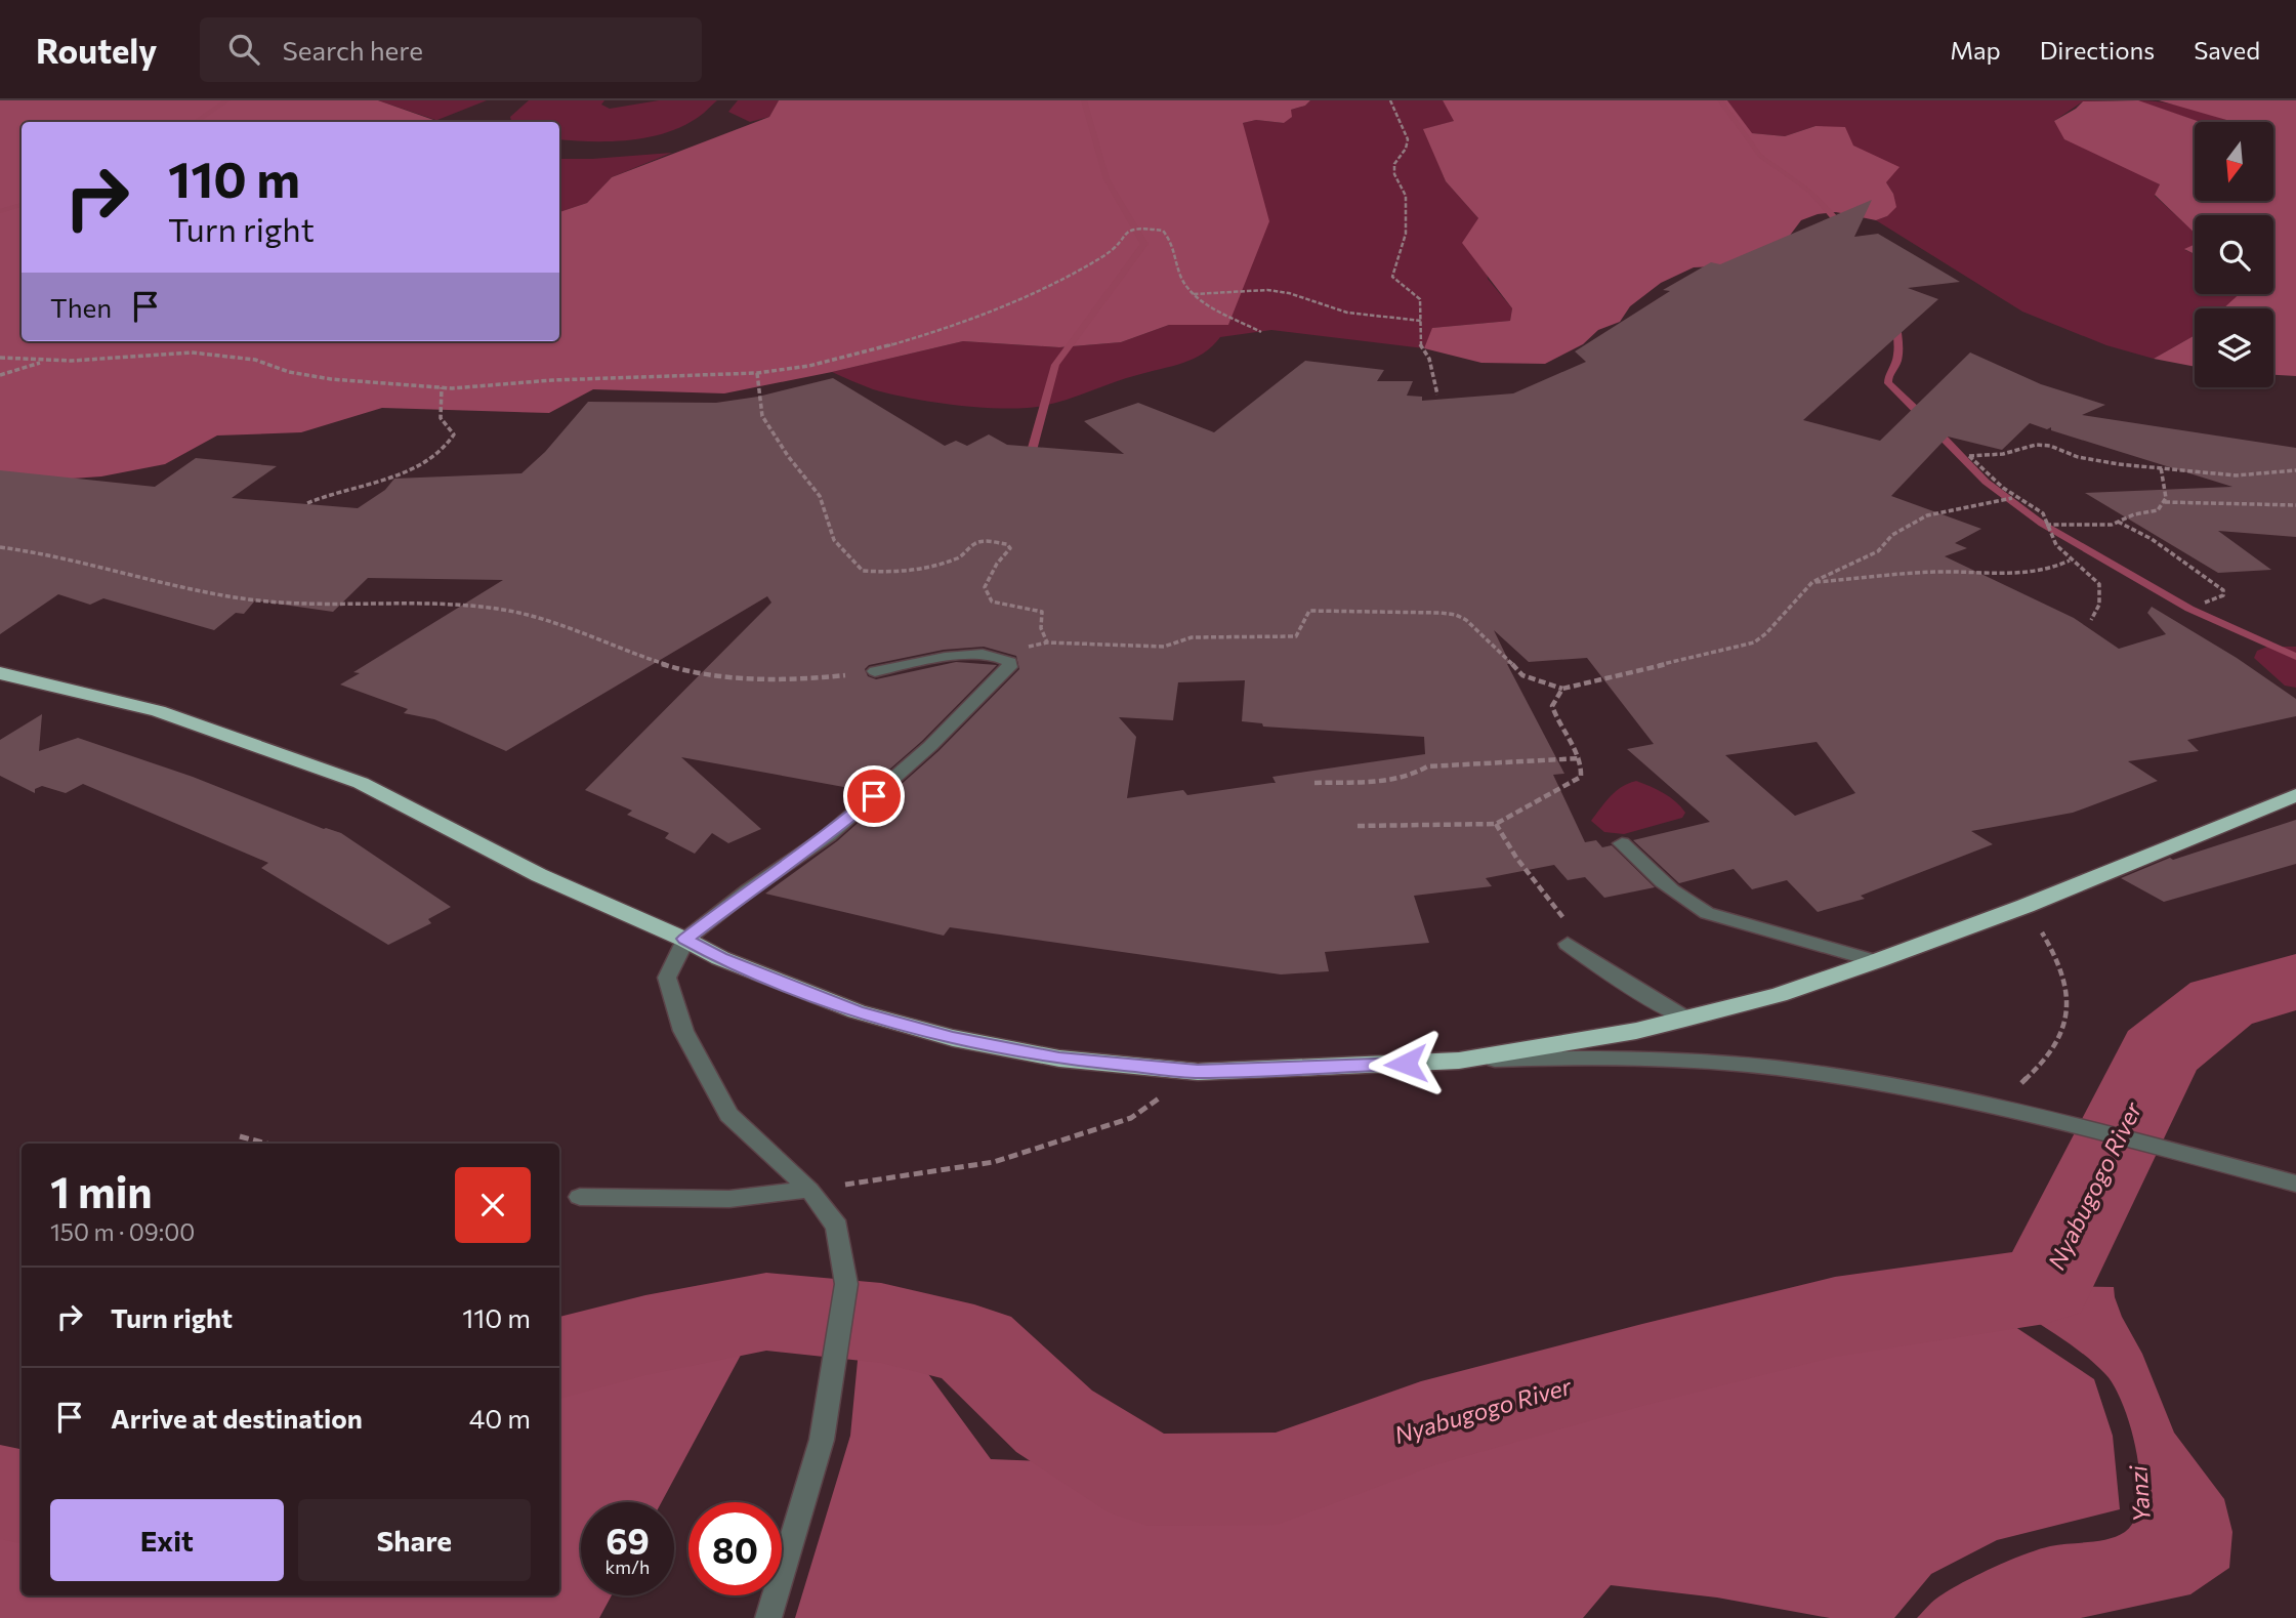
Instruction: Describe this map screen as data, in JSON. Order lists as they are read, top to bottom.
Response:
{
  "water": ["Nyabugogo River", "Yanzi"],
  "north": "bottom",
  "page": {
    "header": "Routely",
    "search": "Search here",
    "nav": ["Map", "Directions", "Saved"],
    "turn": ["110 m", "Turn right"],
    "then": "Then",
    "heading": ["1 min", "150 m · 09:00"],
    "list": [
      {
        "name": "Turn right",
        "value": "110 m"
      },
      {
        "name": "Arrive at destination",
        "value": "40 m"
      }
    ],
    "buttons": ["Exit", "Share"],
    "speed": "69 km/h",
    "limit": "80"
  }
}
